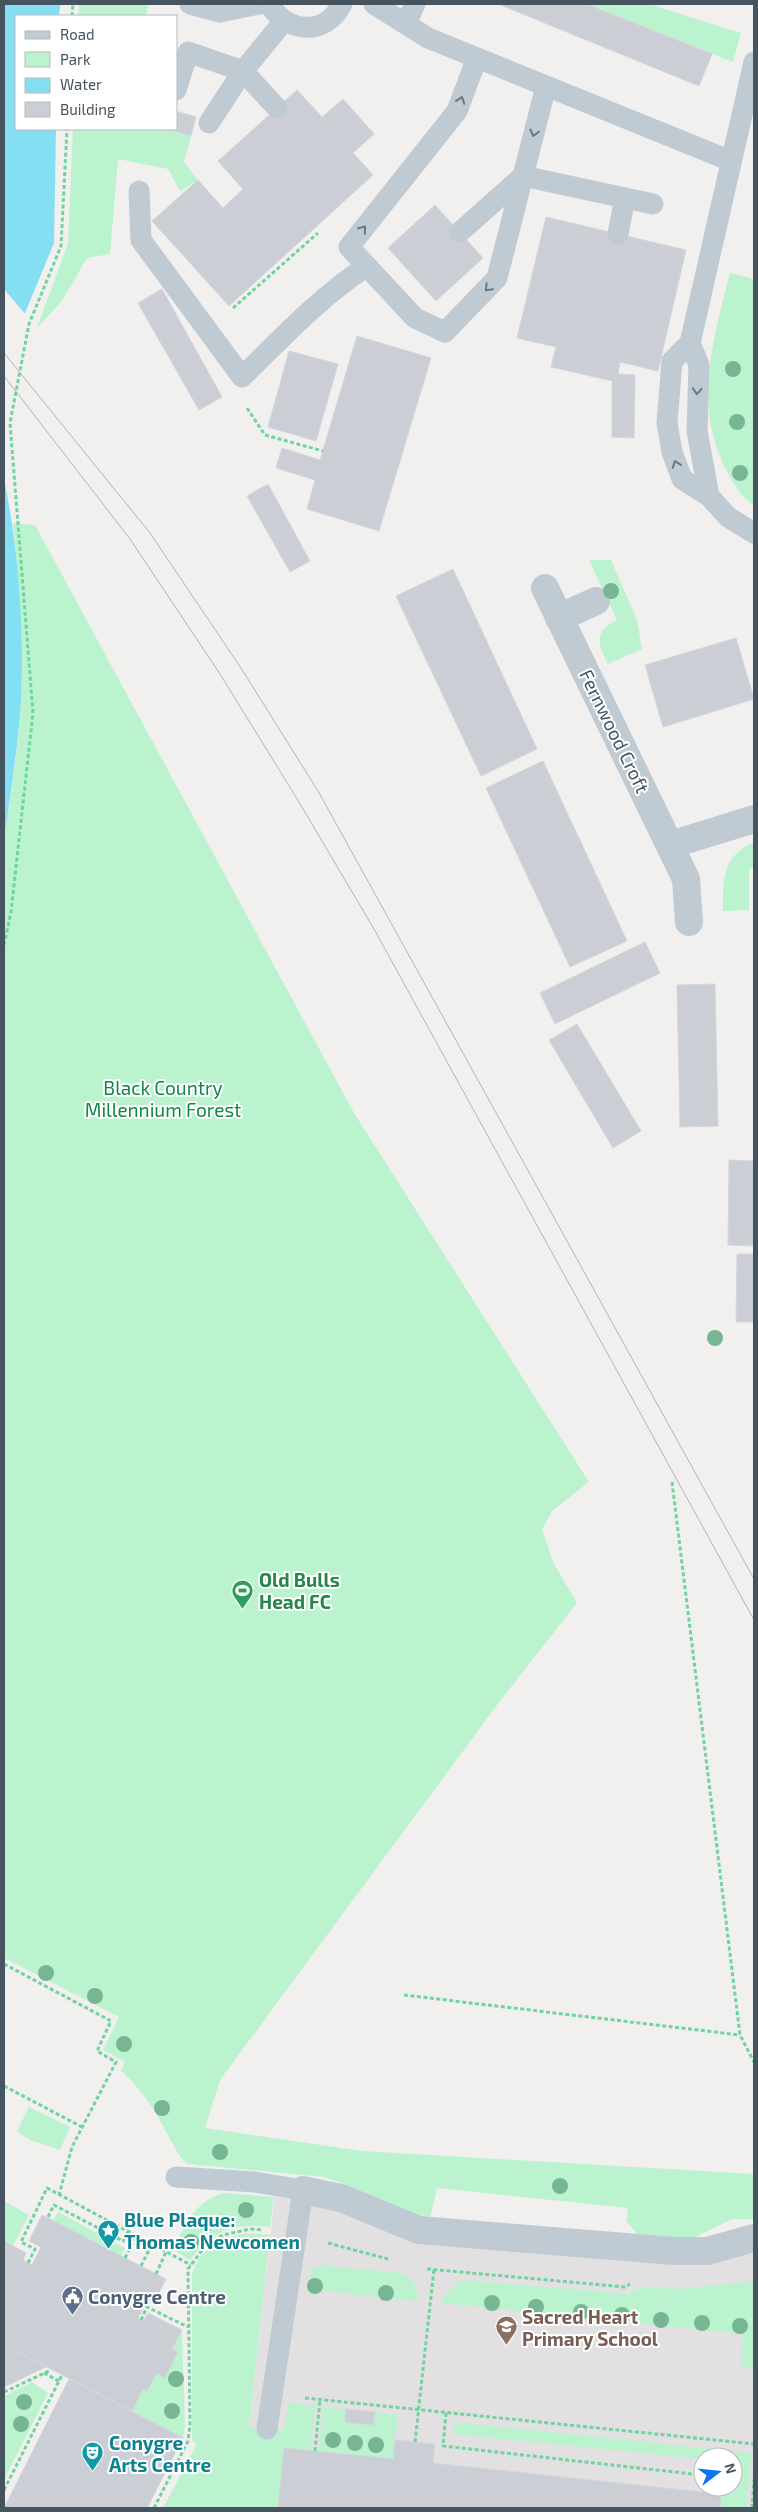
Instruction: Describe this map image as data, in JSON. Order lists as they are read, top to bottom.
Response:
{
  "streets": {
    "street": ["Fernwood Croft"]
  },
  "parks": ["Black Country Millennium Forest"],
  "places": {
    "sports": ["Old Bulls Head FC"],
    "place": ["Blue Plaque: Thomas Newcomen"],
    "public building": ["Conygre Centre"],
    "school or university": ["Sacred Heart Primary School"],
    "theatre": ["Conygre Arts Centre"]
  },
  "legend": [
    "Road",
    "Park",
    "Water",
    "Building"
  ],
  "north": "right"
}
